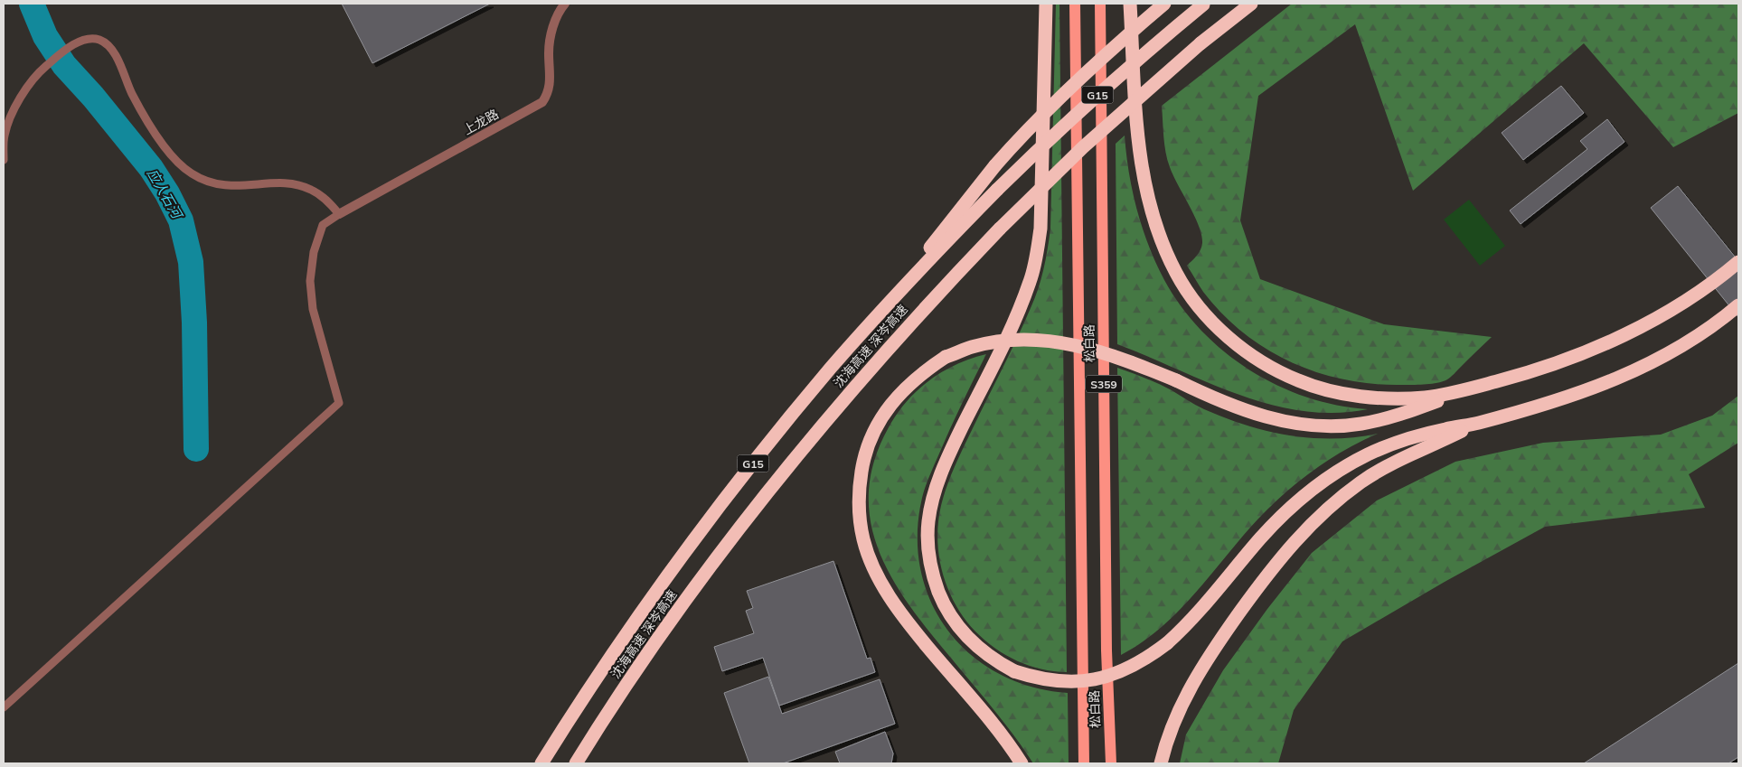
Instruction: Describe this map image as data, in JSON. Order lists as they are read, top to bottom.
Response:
{
  "streets": {
    "highway": ["G15", "沈海高速 深岑高速"],
    "main road": ["松白路", "S359"],
    "street": ["上龙路"]
  },
  "water": ["应人石河"]
}
